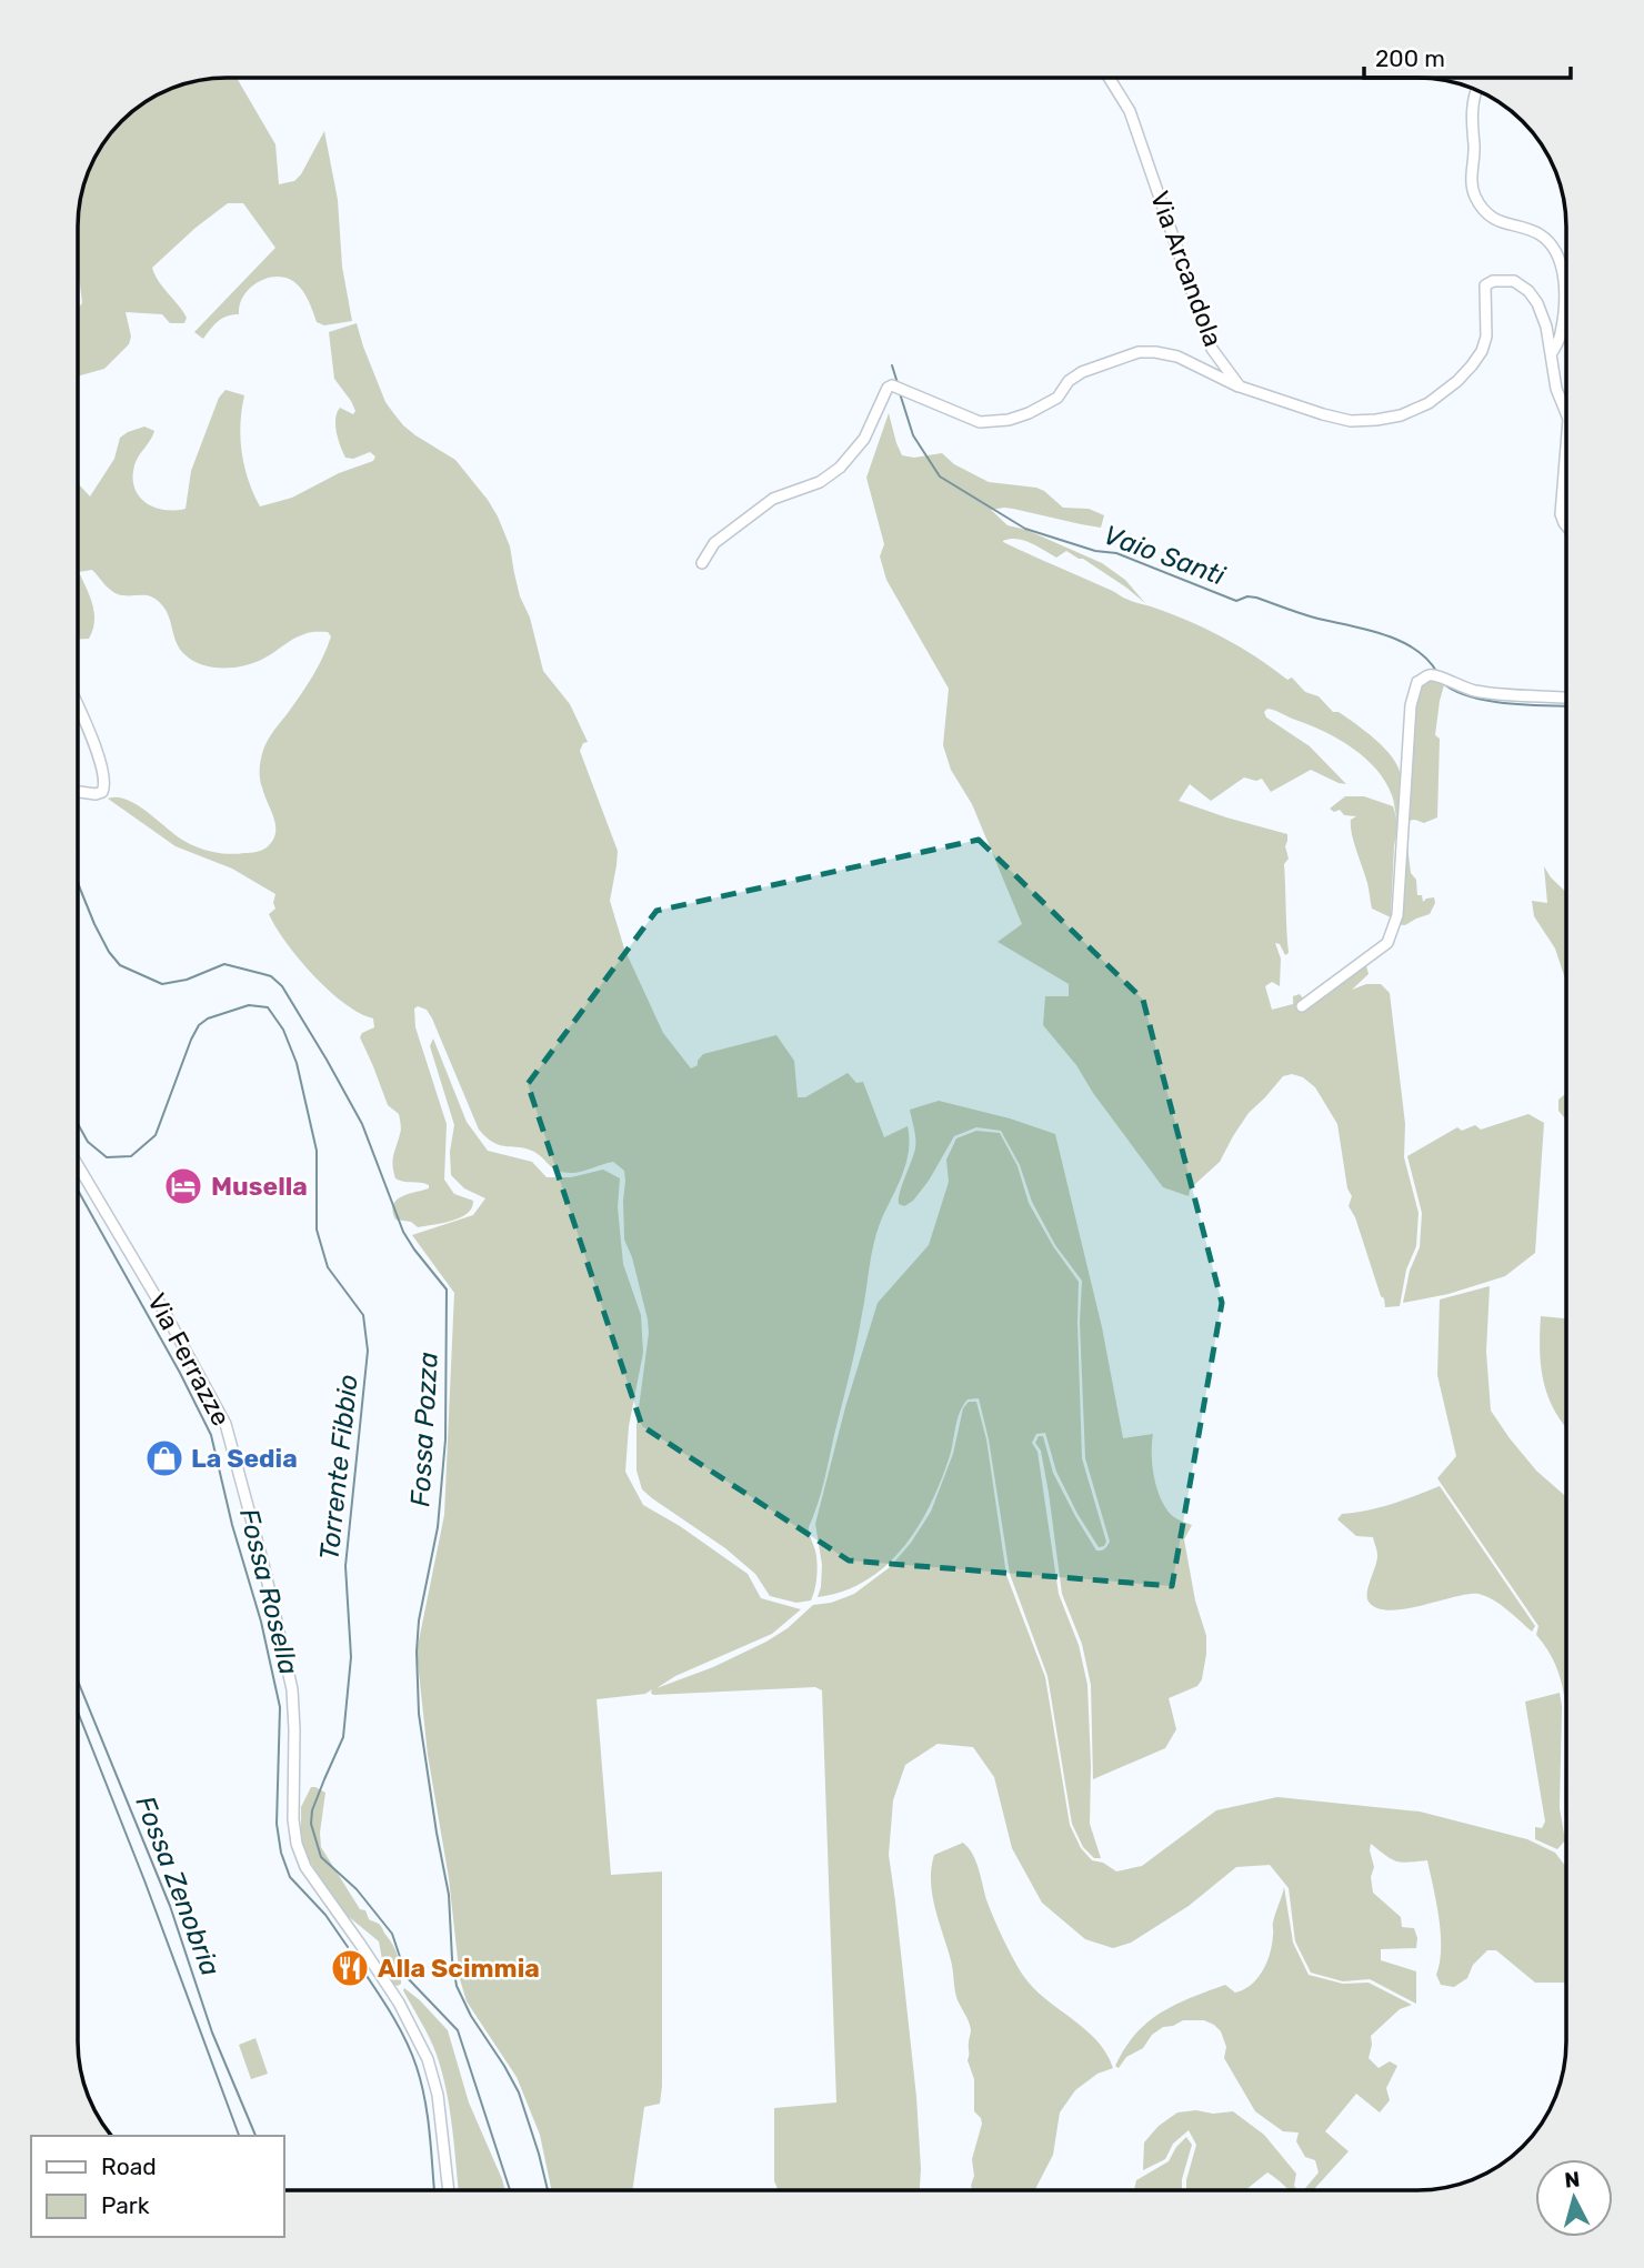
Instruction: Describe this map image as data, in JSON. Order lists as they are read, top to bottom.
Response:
{
  "streets": {
    "street": ["Via Arcandola", "Via Ferrazze"]
  },
  "water": [
    "Vaio Santi",
    "Fossa Pozza",
    "Torrente Fibbio",
    "Fossa Rosella",
    "Fossa Zenobria"
  ],
  "places": {
    "hotel": ["Musella"],
    "shop": ["La Sedia"],
    "restaurant": ["Alla Scimmia"]
  },
  "legend": ["Road", "Park"],
  "scale_bar": "200 m",
  "north": "top"
}
